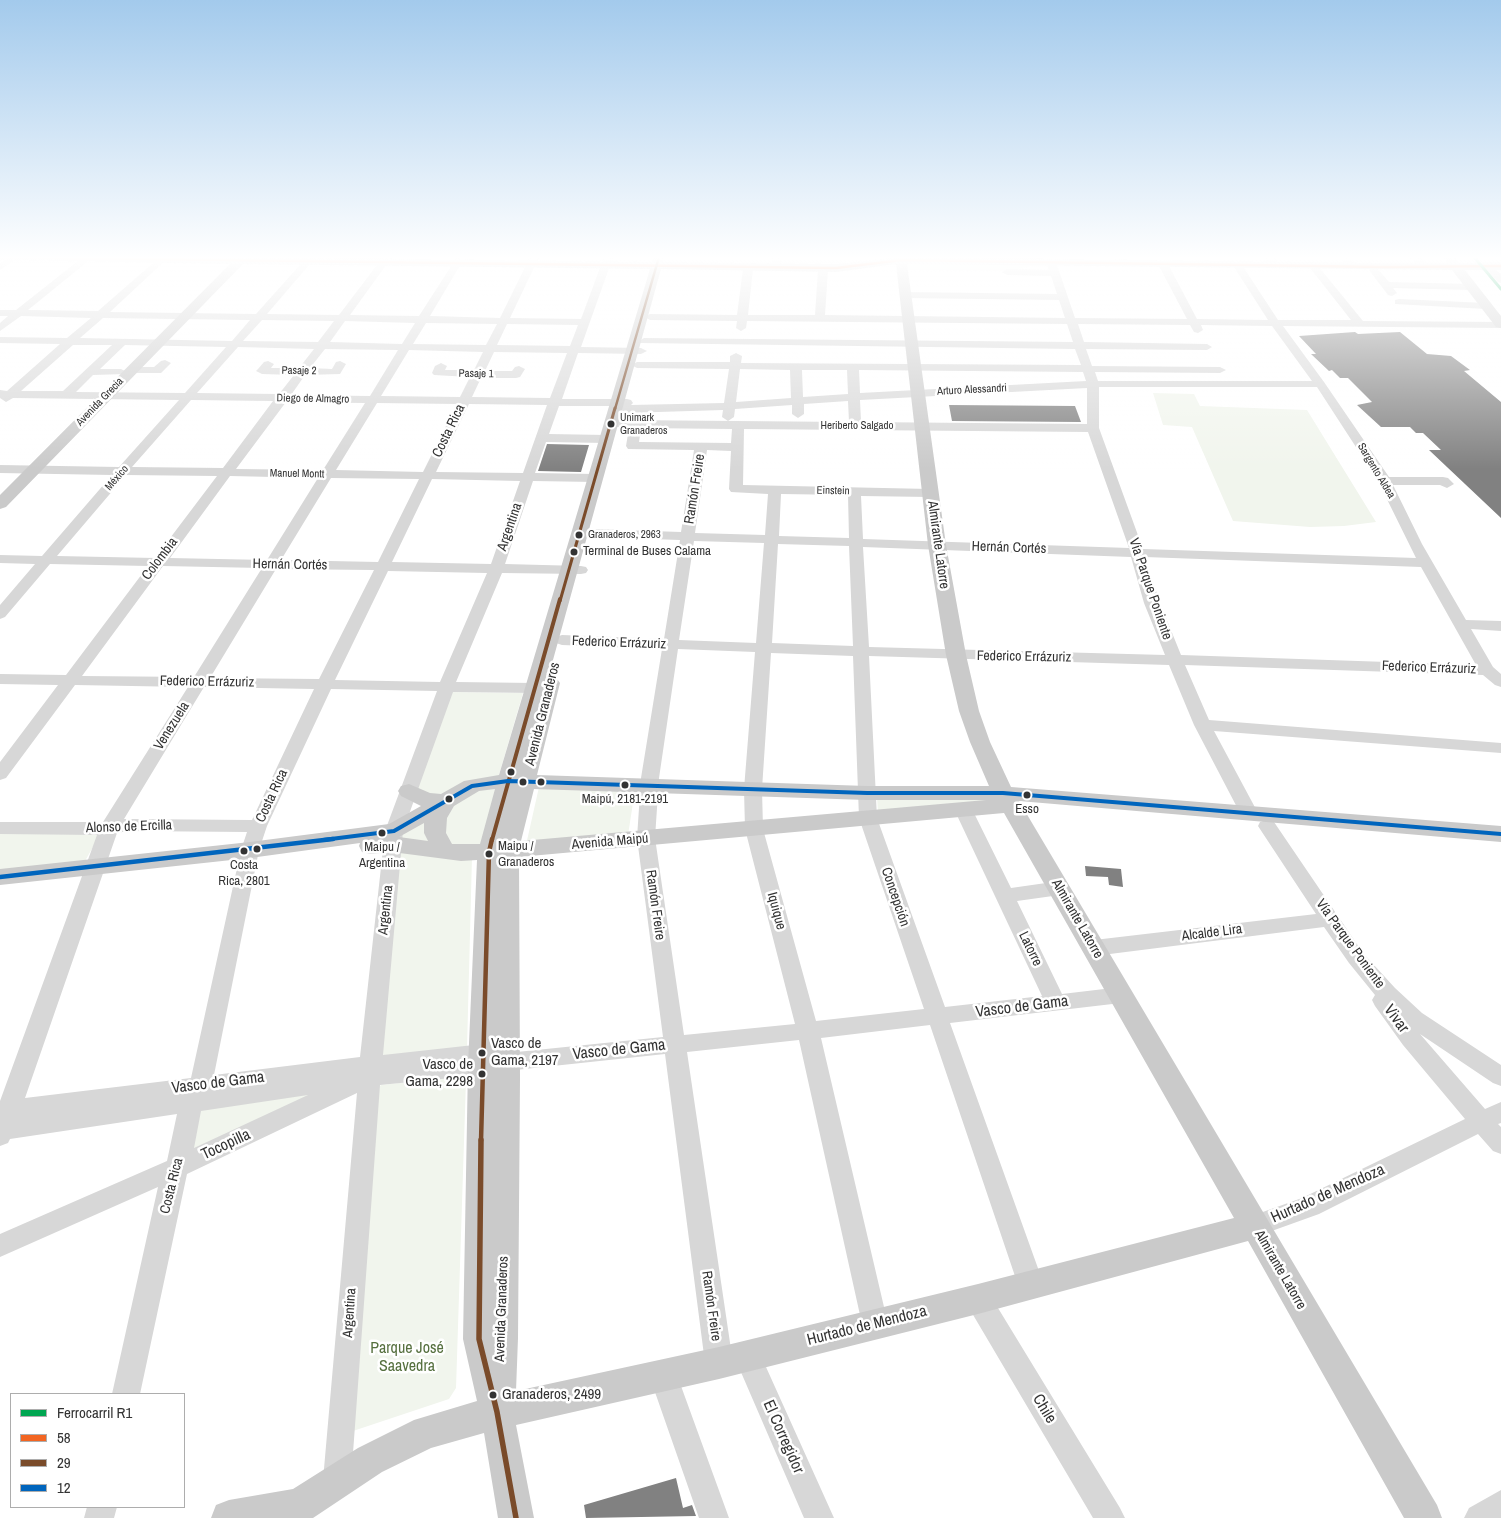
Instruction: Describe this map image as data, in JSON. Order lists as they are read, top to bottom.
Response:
{
  "streets": {
    "main road": [
      "Avenida Grecia",
      "Almirante Latorre",
      "Avenida Granaderos",
      "Avenida Maipú",
      "Hurtado de Mendoza"
    ],
    "street": [
      "Pasaje 2",
      "Pasaje 1",
      "Arturo Alessandri",
      "Diego de Almagro",
      "Heriberto Salgado",
      "Costa Rica",
      "Sargento Aldea",
      "Manuel Montt",
      "México",
      "Ramón Freire",
      "Einstein",
      "Argentina",
      "Hernán Cortés",
      "Colombia",
      "Vía Parque Poniente",
      "Federico Errázuriz",
      "Venezuela",
      "Alonso de Ercilla",
      "Concepción",
      "Iquique",
      "Alcalde Lira",
      "Latorre",
      "Vasco de Gama",
      "Vivar",
      "Tocopilla",
      "Chile",
      "El Corregidor"
    ]
  },
  "crossings": [
    ["Pasaje 2", "Colombia"],
    ["Pasaje 1", "Costa Rica"],
    ["Arturo Alessandri", "Diego de Almagro"],
    ["Arturo Alessandri", "Heriberto Salgado"],
    ["Arturo Alessandri", "Sargento Aldea"],
    ["Arturo Alessandri", "Almirante Latorre"],
    ["Arturo Alessandri", "Vía Parque Poniente"],
    ["Arturo Alessandri", "Avenida Granaderos"],
    ["Diego de Almagro", "Avenida Grecia"],
    ["Diego de Almagro", "Heriberto Salgado"],
    ["Diego de Almagro", "Costa Rica"],
    ["Diego de Almagro", "México"],
    ["Diego de Almagro", "Argentina"],
    ["Diego de Almagro", "Colombia"],
    ["Diego de Almagro", "Avenida Granaderos"],
    ["Diego de Almagro", "Venezuela"],
    ["Avenida Grecia", "Manuel Montt"],
    ["Heriberto Salgado", "Almirante Latorre"],
    ["Heriberto Salgado", "Vía Parque Poniente"],
    ["Heriberto Salgado", "Avenida Granaderos"],
    ["Costa Rica", "Manuel Montt"],
    ["Costa Rica", "Hernán Cortés"],
    ["Costa Rica", "Federico Errázuriz"],
    ["Costa Rica", "Alonso de Ercilla"],
    ["Costa Rica", "Avenida Maipú"],
    ["Costa Rica", "Vasco de Gama"],
    ["Costa Rica", "Tocopilla"],
    ["Sargento Aldea", "Hernán Cortés"],
    ["Sargento Aldea", "Federico Errázuriz"],
    ["Manuel Montt", "México"],
    ["Manuel Montt", "Argentina"],
    ["Manuel Montt", "Colombia"],
    ["Manuel Montt", "Avenida Granaderos"],
    ["Manuel Montt", "Venezuela"],
    ["México", "Hernán Cortés"],
    ["Ramón Freire", "Hernán Cortés"],
    ["Ramón Freire", "Federico Errázuriz"],
    ["Ramón Freire", "Avenida Maipú"],
    ["Ramón Freire", "Vasco de Gama"],
    ["Ramón Freire", "Hurtado de Mendoza"],
    ["Ramón Freire", "El Corregidor"],
    ["Einstein", "Almirante Latorre"],
    ["Einstein", "Concepción"],
    ["Einstein", "Iquique"],
    ["Argentina", "Hernán Cortés"],
    ["Argentina", "Federico Errázuriz"],
    ["Argentina", "Avenida Maipú"],
    ["Argentina", "Vasco de Gama"],
    ["Argentina", "Tocopilla"],
    ["Argentina", "Hurtado de Mendoza"],
    ["Almirante Latorre", "Hernán Cortés"],
    ["Almirante Latorre", "Federico Errázuriz"],
    ["Almirante Latorre", "Avenida Maipú"],
    ["Almirante Latorre", "Alcalde Lira"],
    ["Almirante Latorre", "Vasco de Gama"],
    ["Almirante Latorre", "Hurtado de Mendoza"],
    ["Hernán Cortés", "Colombia"],
    ["Hernán Cortés", "Vía Parque Poniente"],
    ["Hernán Cortés", "Avenida Granaderos"],
    ["Hernán Cortés", "Venezuela"],
    ["Hernán Cortés", "Concepción"],
    ["Hernán Cortés", "Iquique"],
    ["Colombia", "Federico Errázuriz"],
    ["Vía Parque Poniente", "Federico Errázuriz"],
    ["Vía Parque Poniente", "Alcalde Lira"],
    ["Vía Parque Poniente", "Vivar"],
    ["Federico Errázuriz", "Avenida Granaderos"],
    ["Federico Errázuriz", "Venezuela"],
    ["Federico Errázuriz", "Concepción"],
    ["Federico Errázuriz", "Iquique"],
    ["Avenida Granaderos", "Avenida Maipú"],
    ["Avenida Granaderos", "Vasco de Gama"],
    ["Avenida Granaderos", "Hurtado de Mendoza"],
    ["Venezuela", "Alonso de Ercilla"],
    ["Venezuela", "Avenida Maipú"],
    ["Venezuela", "Vasco de Gama"],
    ["Avenida Maipú", "Concepción"],
    ["Avenida Maipú", "Iquique"],
    ["Avenida Maipú", "Latorre"],
    ["Concepción", "Vasco de Gama"],
    ["Concepción", "Hurtado de Mendoza"],
    ["Iquique", "Vasco de Gama"],
    ["Iquique", "Hurtado de Mendoza"],
    ["Latorre", "Vasco de Gama"],
    ["Vasco de Gama", "Tocopilla"],
    ["Vivar", "Hurtado de Mendoza"],
    ["Hurtado de Mendoza", "Chile"],
    ["Hurtado de Mendoza", "El Corregidor"]
  ],
  "parks": ["Parque José Saavedra"],
  "places": [
    "Unimark Granaderos",
    "Granaderos, 2963",
    "Terminal de Buses Calama",
    "Maipú, 2181-2191",
    "Esso",
    "Maipu / Argentina",
    "Costa Rica, 2801",
    "Maipu / Granaderos",
    "Vasco de Gama, 2197",
    "Vasco de Gama, 2298",
    "Granaderos, 2499"
  ],
  "lines": ["transit line 29", "transit line 12"],
  "legend": [
    "Ferrocarril R1",
    "58",
    "29",
    "12"
  ]
}
